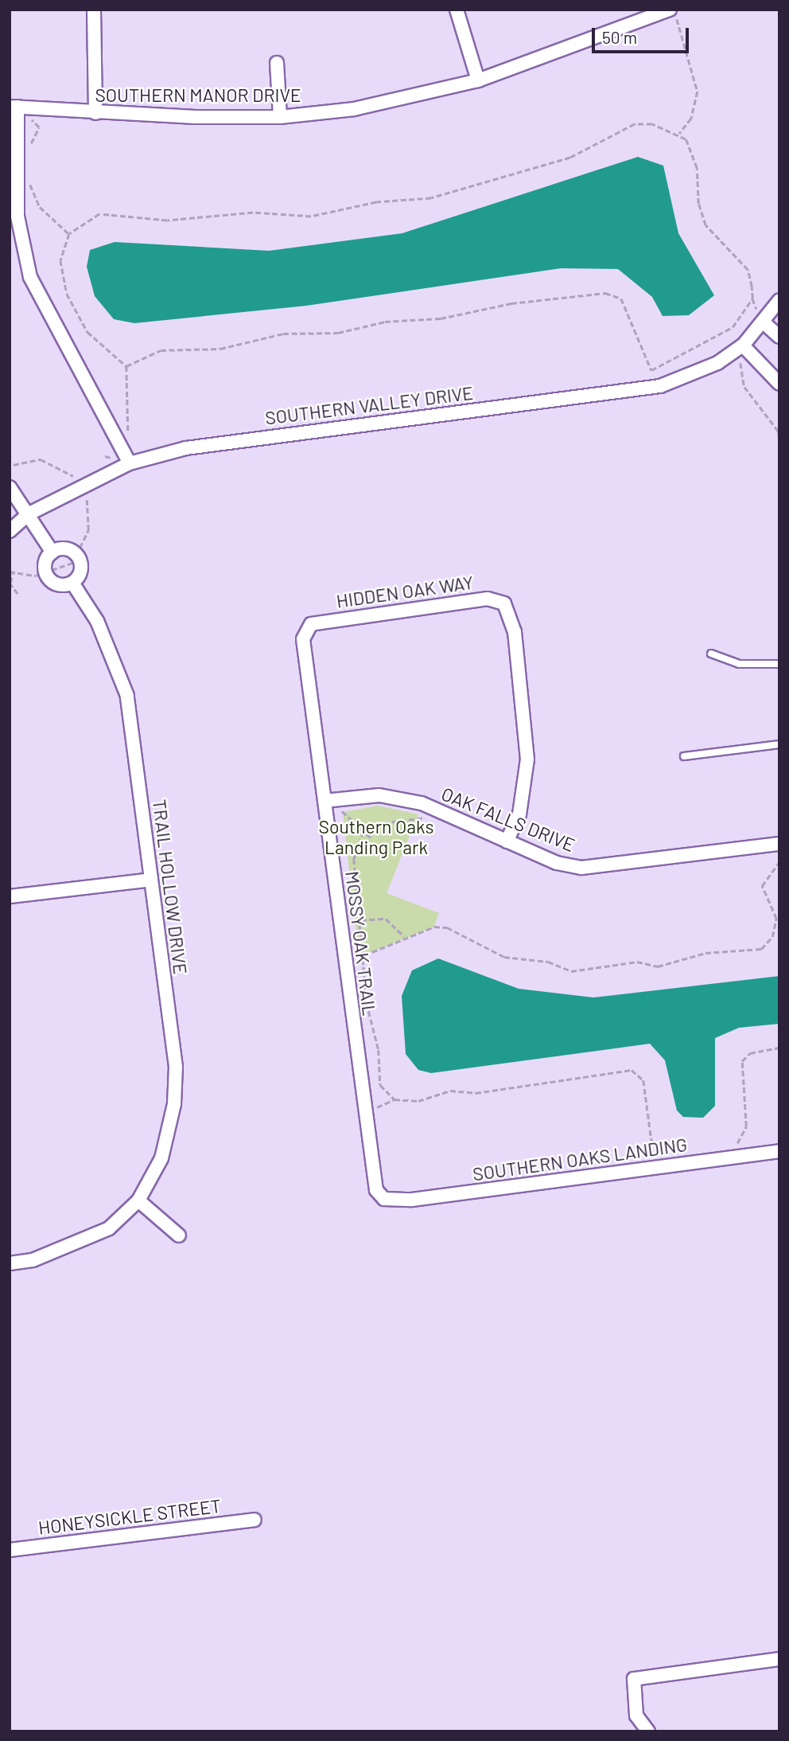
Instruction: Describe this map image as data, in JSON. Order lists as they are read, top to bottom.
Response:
{
  "streets": {
    "street": [
      "SOUTHERN MANOR DRIVE",
      "SOUTHERN VALLEY DRIVE",
      "HIDDEN OAK WAY",
      "OAK FALLS DRIVE",
      "TRAIL HOLLOW DRIVE",
      "MOSSY OAK TRAIL",
      "SOUTHERN OAKS LANDING",
      "HONEYSICKLE STREET"
    ]
  },
  "crossings": [
    ["HIDDEN OAK WAY", "OAK FALLS DRIVE"],
    ["HIDDEN OAK WAY", "MOSSY OAK TRAIL"],
    ["OAK FALLS DRIVE", "MOSSY OAK TRAIL"],
    ["MOSSY OAK TRAIL", "SOUTHERN OAKS LANDING"]
  ],
  "parks": ["Southern Oaks Landing Park"],
  "scale_bar": "50 m"
}
